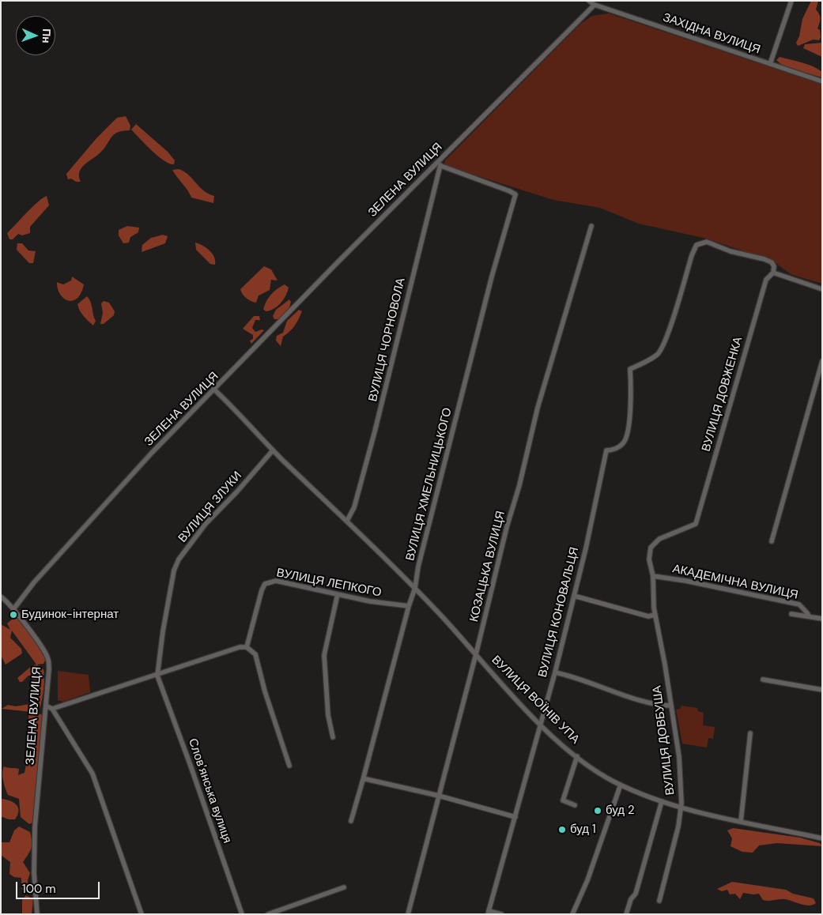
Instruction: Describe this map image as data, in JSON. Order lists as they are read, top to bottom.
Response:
{
  "streets": {
    "street": [
      "ЗАХІДНА ВУЛИЦЯ",
      "ЗЕЛЕНА ВУЛИЦЯ",
      "ВУЛИЦЯ ЧОРНОВОЛА",
      "ВУЛИЦЯ ДОВЖЕНКА",
      "ВУЛИЦЯ ХМЕЛЬНИЦЬКОГО",
      "ВУЛИЦЯ ЗЛУКИ",
      "КОЗАЦЬКА ВУЛИЦЯ",
      "АКАДЕМІЧНА ВУЛИЦЯ",
      "ВУЛИЦЯ ЛЕПКОГО",
      "ВУЛИЦЯ КОНОВАЛЬЦЯ",
      "ВУЛИЦЯ ВОЇНІВ УПА",
      "ВУЛИЦЯ ДОВБУША",
      "Словʼянська вулиця"
    ]
  },
  "crossings": [
    ["ЗАХІДНА ВУЛИЦЯ", "ЗЕЛЕНА ВУЛИЦЯ"],
    ["ЗЕЛЕНА ВУЛИЦЯ", "ВУЛИЦЯ ЧОРНОВОЛА"],
    ["ЗЕЛЕНА ВУЛИЦЯ", "ВУЛИЦЯ ХМЕЛЬНИЦЬКОГО"],
    ["ЗЕЛЕНА ВУЛИЦЯ", "ВУЛИЦЯ ВОЇНІВ УПА"],
    ["ВУЛИЦЯ ЧОРНОВОЛА", "ВУЛИЦЯ ХМЕЛЬНИЦЬКОГО"],
    ["ВУЛИЦЯ ЧОРНОВОЛА", "ВУЛИЦЯ ВОЇНІВ УПА"],
    ["ВУЛИЦЯ ДОВЖЕНКА", "ВУЛИЦЯ КОНОВАЛЬЦЯ"],
    ["ВУЛИЦЯ ДОВЖЕНКА", "ВУЛИЦЯ ДОВБУША"],
    ["ВУЛИЦЯ ХМЕЛЬНИЦЬКОГО", "ВУЛИЦЯ ЛЕПКОГО"],
    ["ВУЛИЦЯ ХМЕЛЬНИЦЬКОГО", "ВУЛИЦЯ ВОЇНІВ УПА"],
    ["ВУЛИЦЯ ЗЛУКИ", "ВУЛИЦЯ ВОЇНІВ УПА"],
    ["ВУЛИЦЯ ЗЛУКИ", "Словʼянська вулиця"],
    ["КОЗАЦЬКА ВУЛИЦЯ", "ВУЛИЦЯ ВОЇНІВ УПА"],
    ["АКАДЕМІЧНА ВУЛИЦЯ", "ВУЛИЦЯ ДОВБУША"],
    ["ВУЛИЦЯ КОНОВАЛЬЦЯ", "ВУЛИЦЯ ВОЇНІВ УПА"],
    ["ВУЛИЦЯ ВОЇНІВ УПА", "ВУЛИЦЯ ДОВБУША"]
  ],
  "places": ["Будинок-інтернат", "буд 2", "буд 1"],
  "scale_bar": "100 m",
  "north": "right"
}
